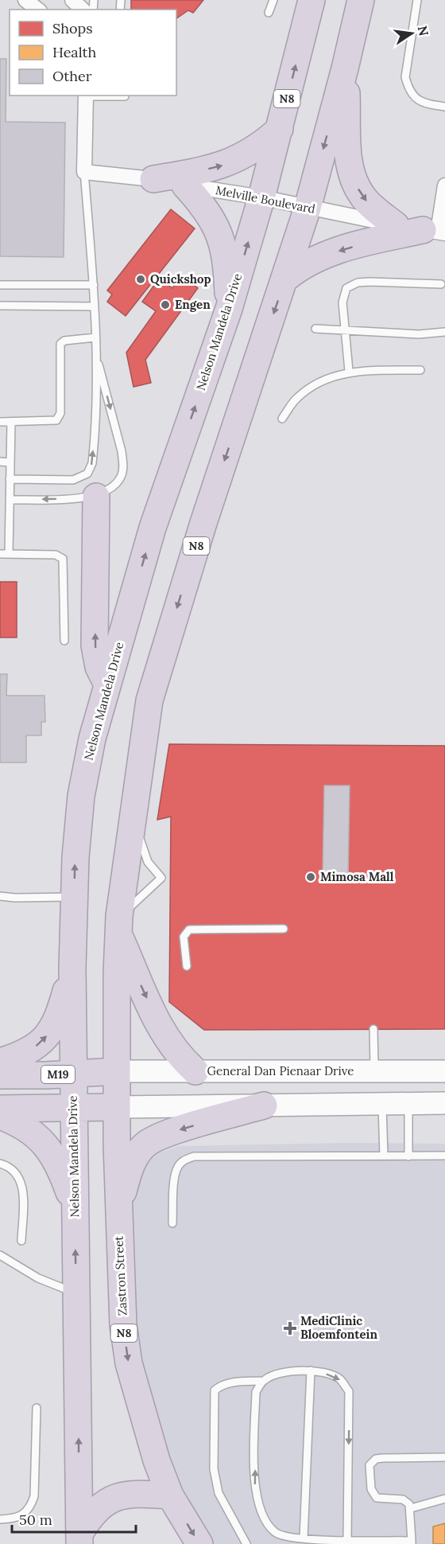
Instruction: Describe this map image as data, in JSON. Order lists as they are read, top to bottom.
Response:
{
  "streets": {
    "highway": [
      "N8",
      "Nelson Mandela Drive",
      "M19",
      "Zastron Street"
    ],
    "street": ["Melville Boulevard", "General Dan Pienaar Drive"]
  },
  "crossings": [
    ["N8", "Melville Boulevard"],
    ["N8", "General Dan Pienaar Drive"],
    ["N8", "M19"],
    ["N8", "Zastron Street"],
    ["Melville Boulevard", "Nelson Mandela Drive"],
    ["Nelson Mandela Drive", "M19"],
    ["General Dan Pienaar Drive", "M19"]
  ],
  "one_way": ["Zastron Street"],
  "places": {
    "other": ["Quickshop", "Engen", "Mimosa Mall"],
    "health": ["MediClinic Bloemfontein"]
  },
  "legend": ["Shops", "Health", "Other"],
  "scale_bar": "50 m",
  "north": "right"
}
